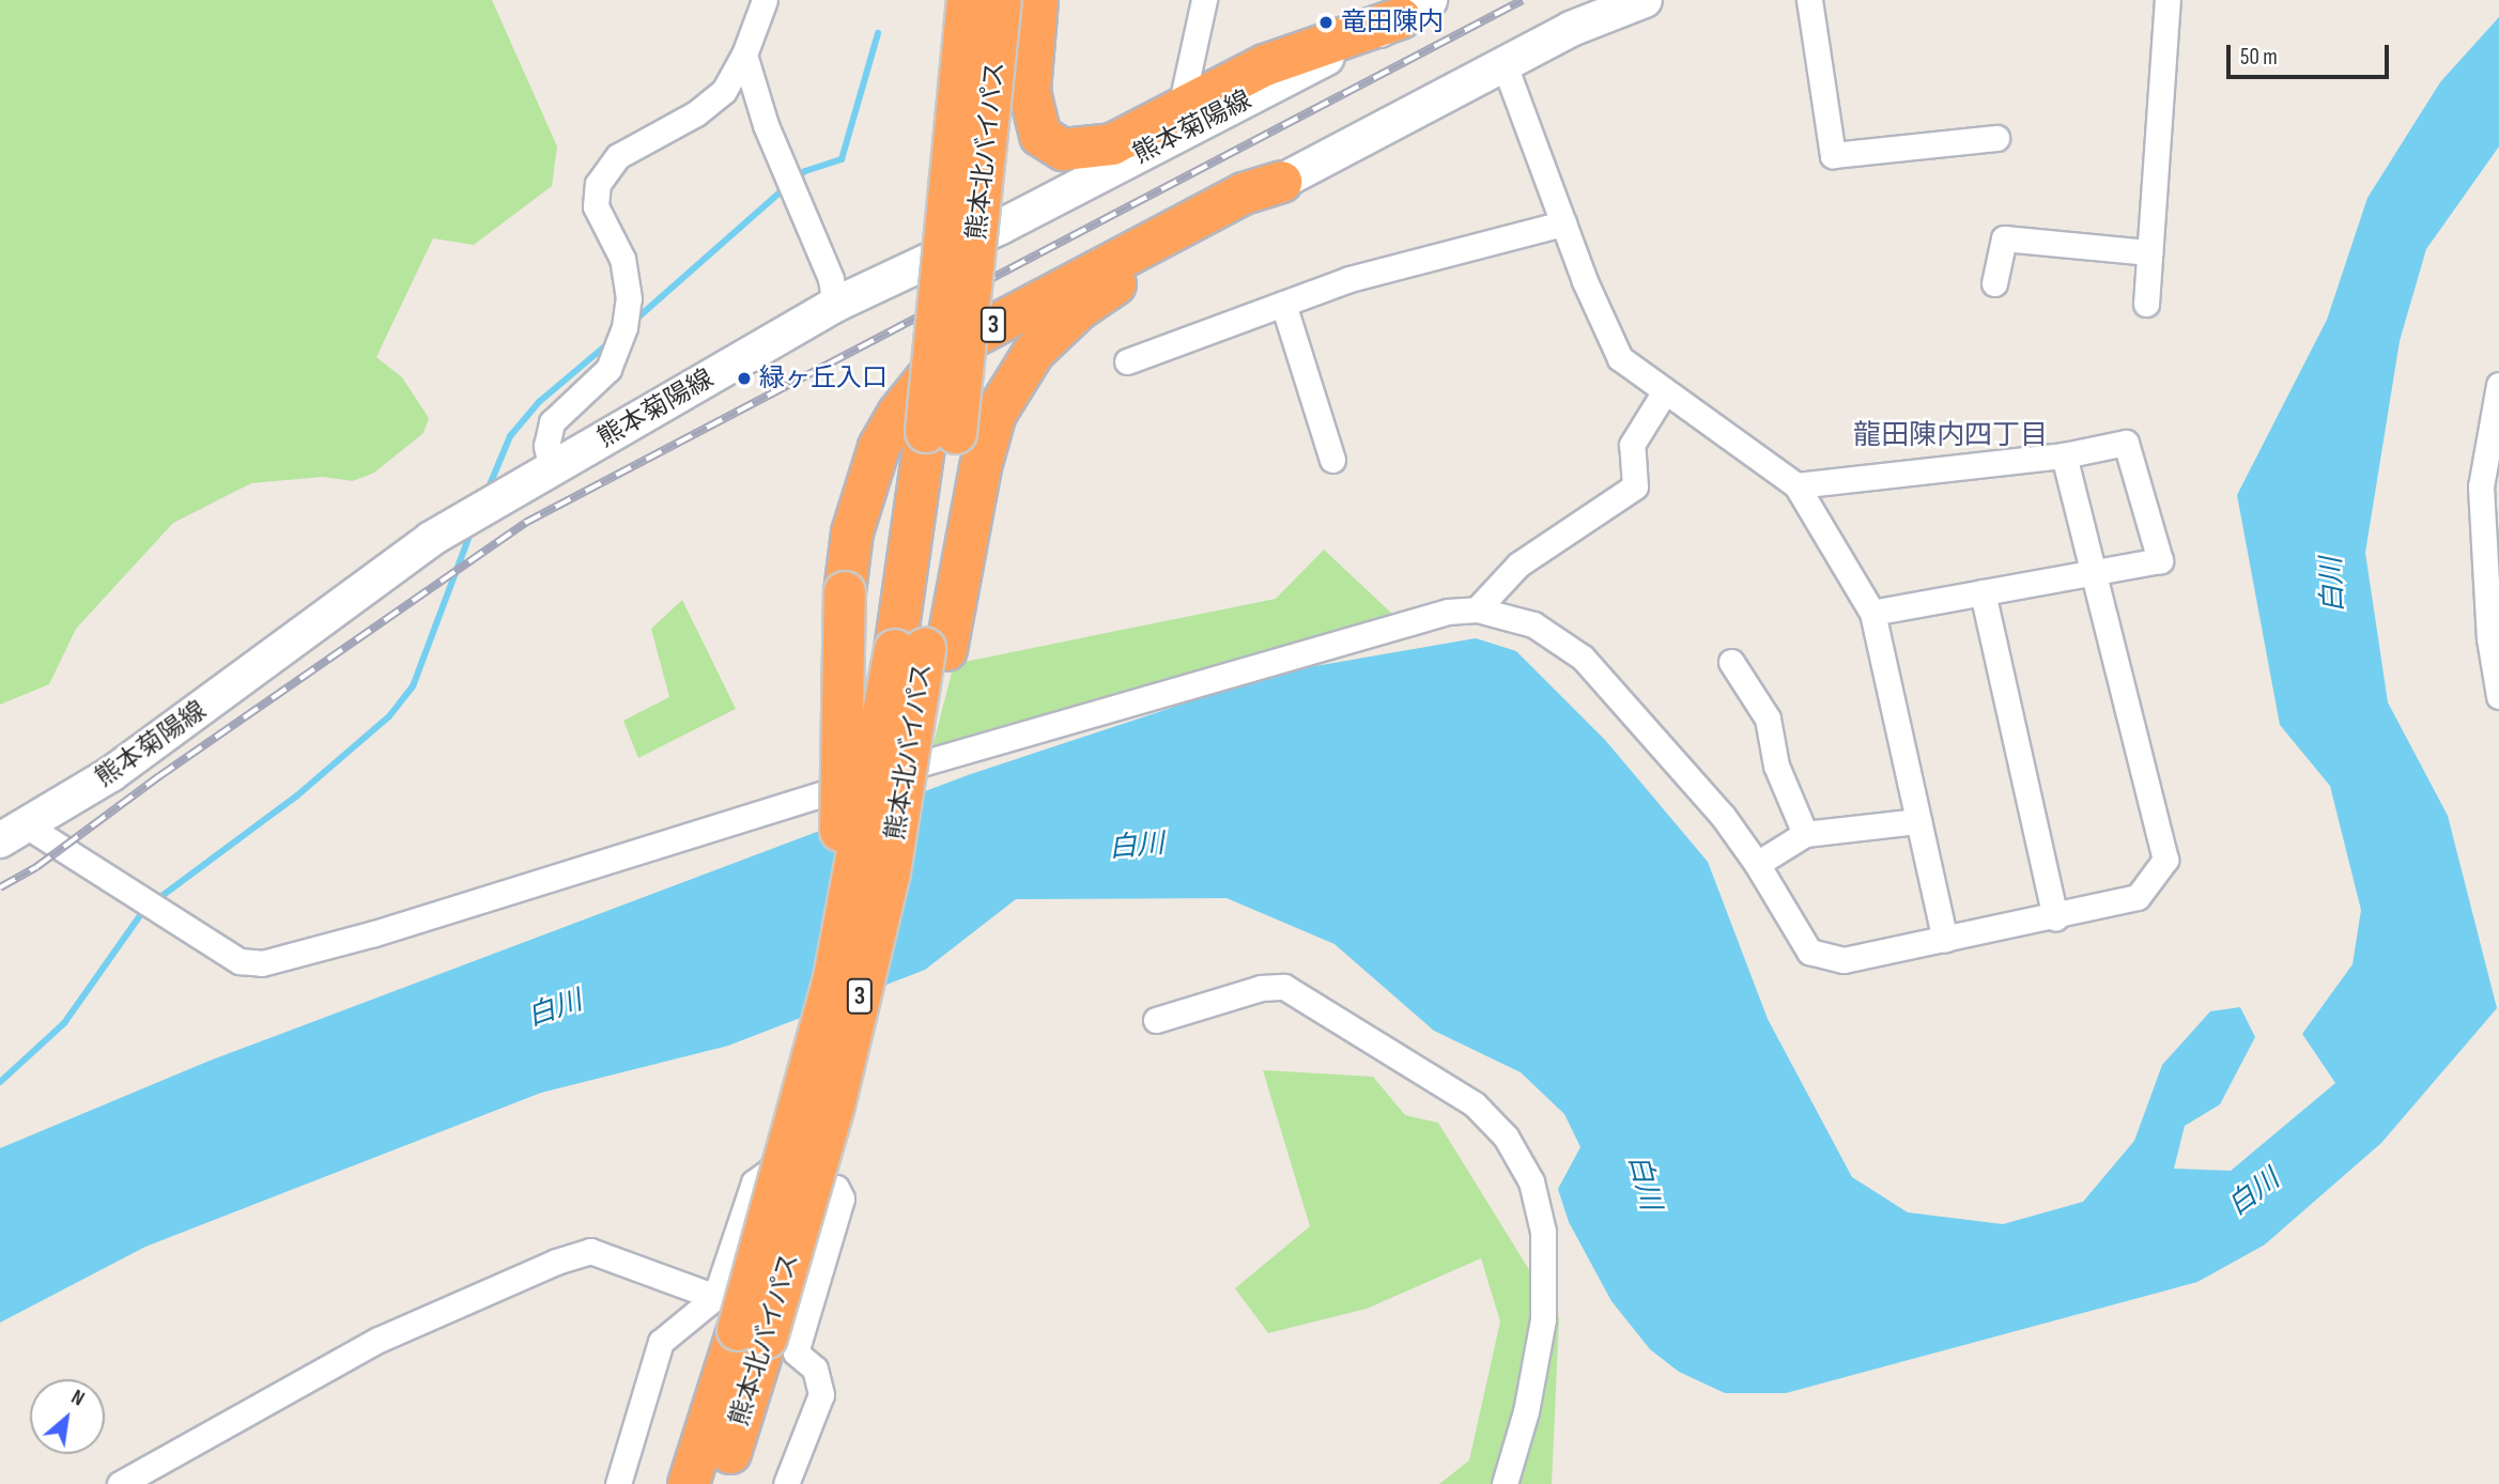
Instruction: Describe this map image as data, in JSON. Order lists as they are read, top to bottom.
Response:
{
  "streets": {
    "highway": ["熊本北バイパス", "3"],
    "main road": ["熊本菊陽線"]
  },
  "crossings": [
    ["熊本北バイパス", "3"]
  ],
  "districts": ["龍田陳内四丁目"],
  "water": ["白川"],
  "places": ["竜田陳内", "緑ヶ丘入口"],
  "scale_bar": "50 m",
  "north": "top right"
}
